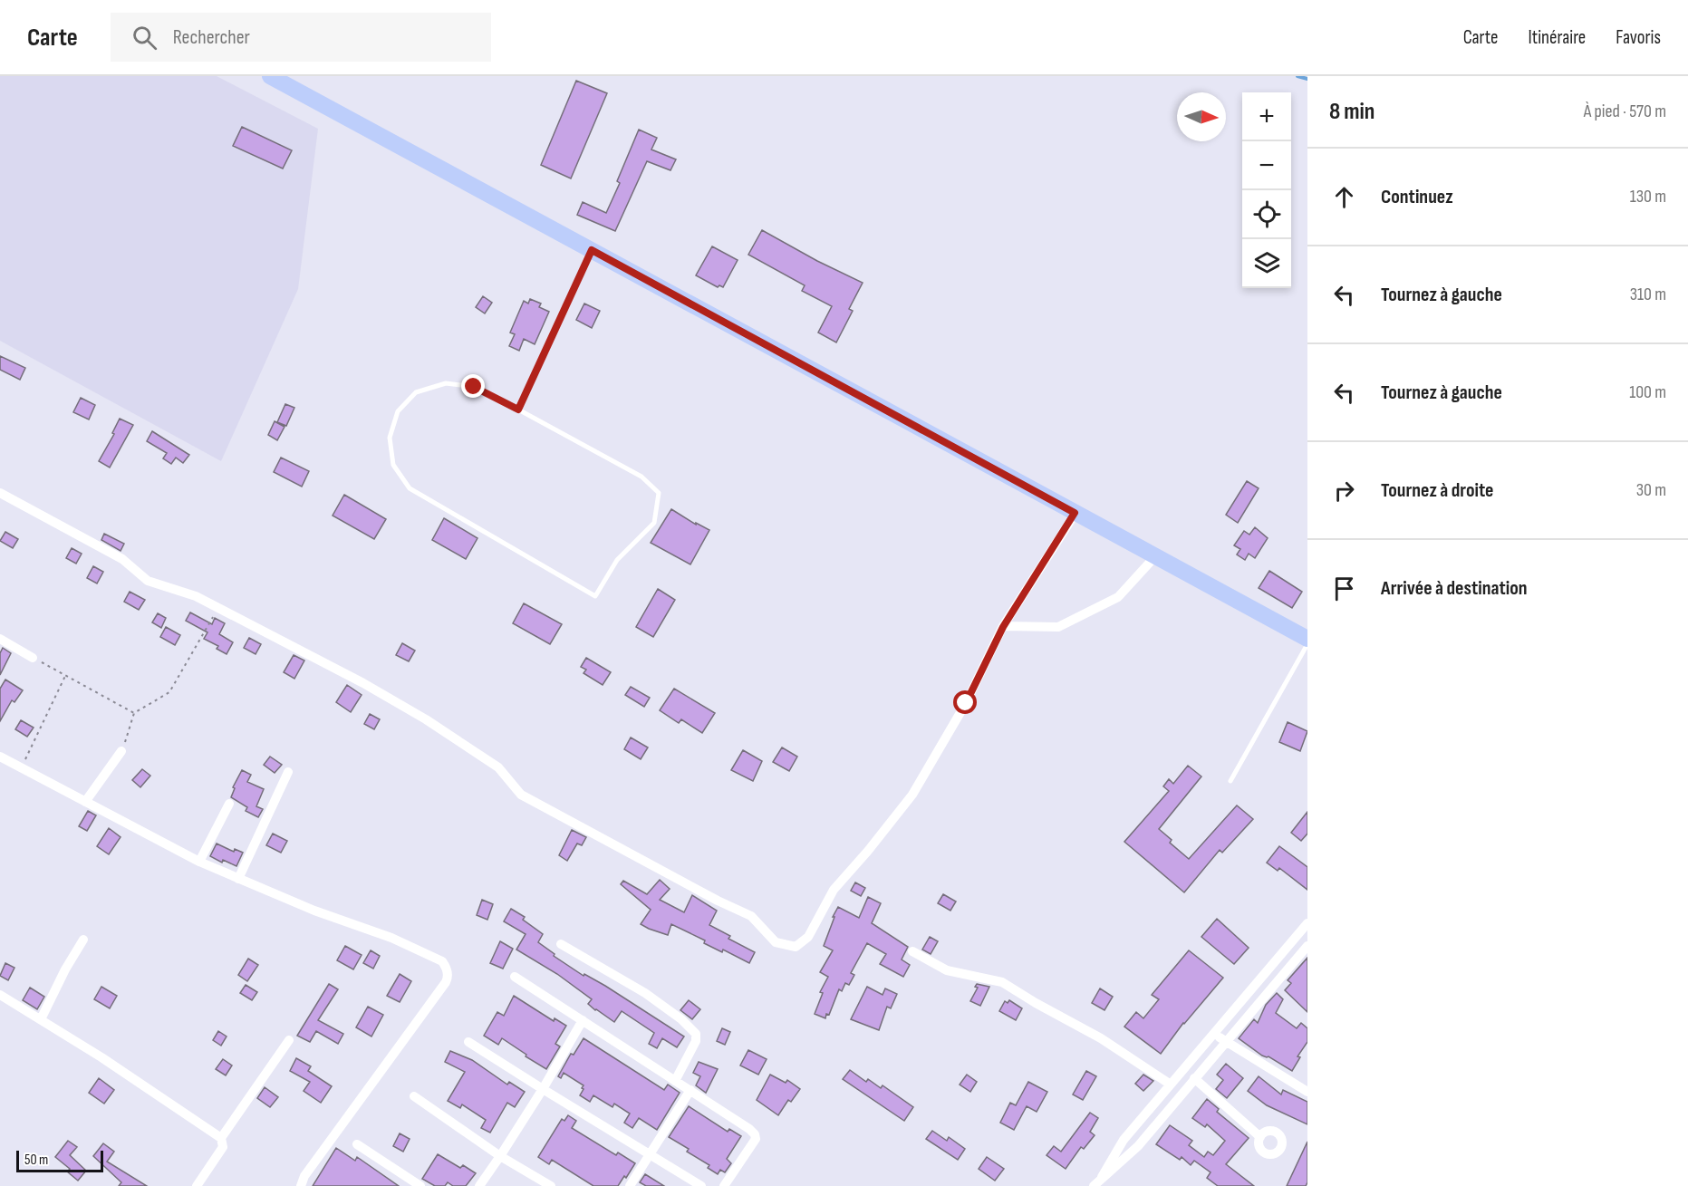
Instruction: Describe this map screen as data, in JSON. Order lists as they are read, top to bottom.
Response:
{
  "scale_bar": "50 m",
  "north": "right",
  "page": {
    "header": "Carte",
    "search": "Rechercher",
    "nav": ["Carte", "Itinéraire", "Favoris"],
    "heading": ["8 min", "À pied · 570 m"],
    "map_buttons": ["+", "−"],
    "list": [
      ["Continuez", "130 m"],
      ["Tournez à gauche", "310 m"],
      ["Tournez à gauche", "100 m"],
      ["Tournez à droite", "30 m"],
      "Arrivée à destination"
    ],
    "scale": "50 m"
  }
}
